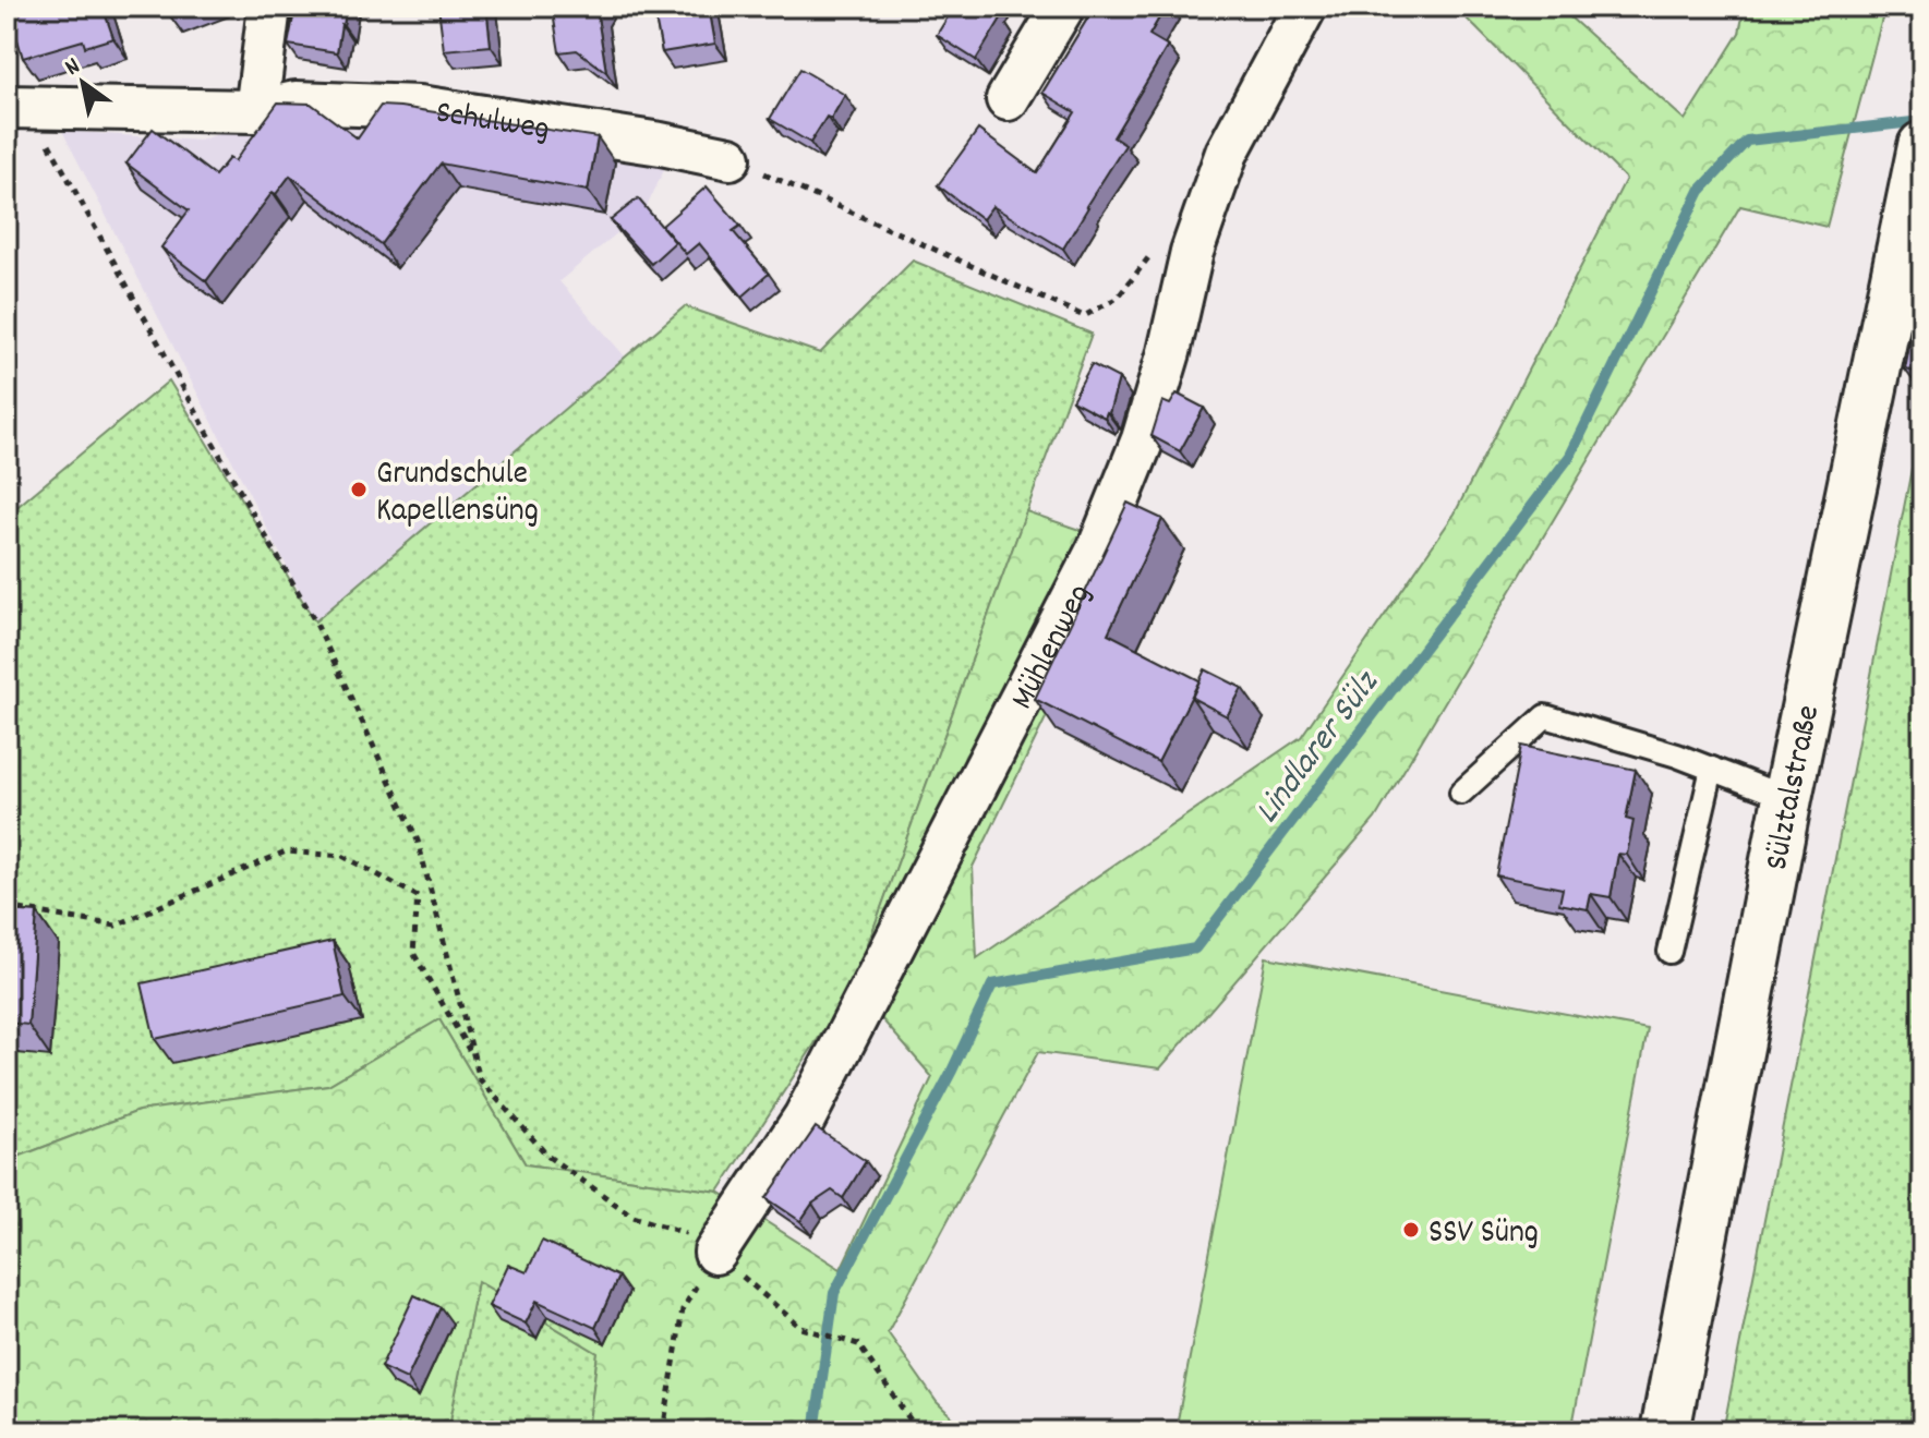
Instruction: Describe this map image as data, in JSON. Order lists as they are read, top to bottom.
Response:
{
  "streets": {
    "main road": ["Sülztalstraße"],
    "street": ["Schulweg", "Mühlenweg"]
  },
  "water": ["Lindlarer Sülz"],
  "places": ["Grundschule Kapellensüng", "SSV Süng"],
  "north": "top left"
}
